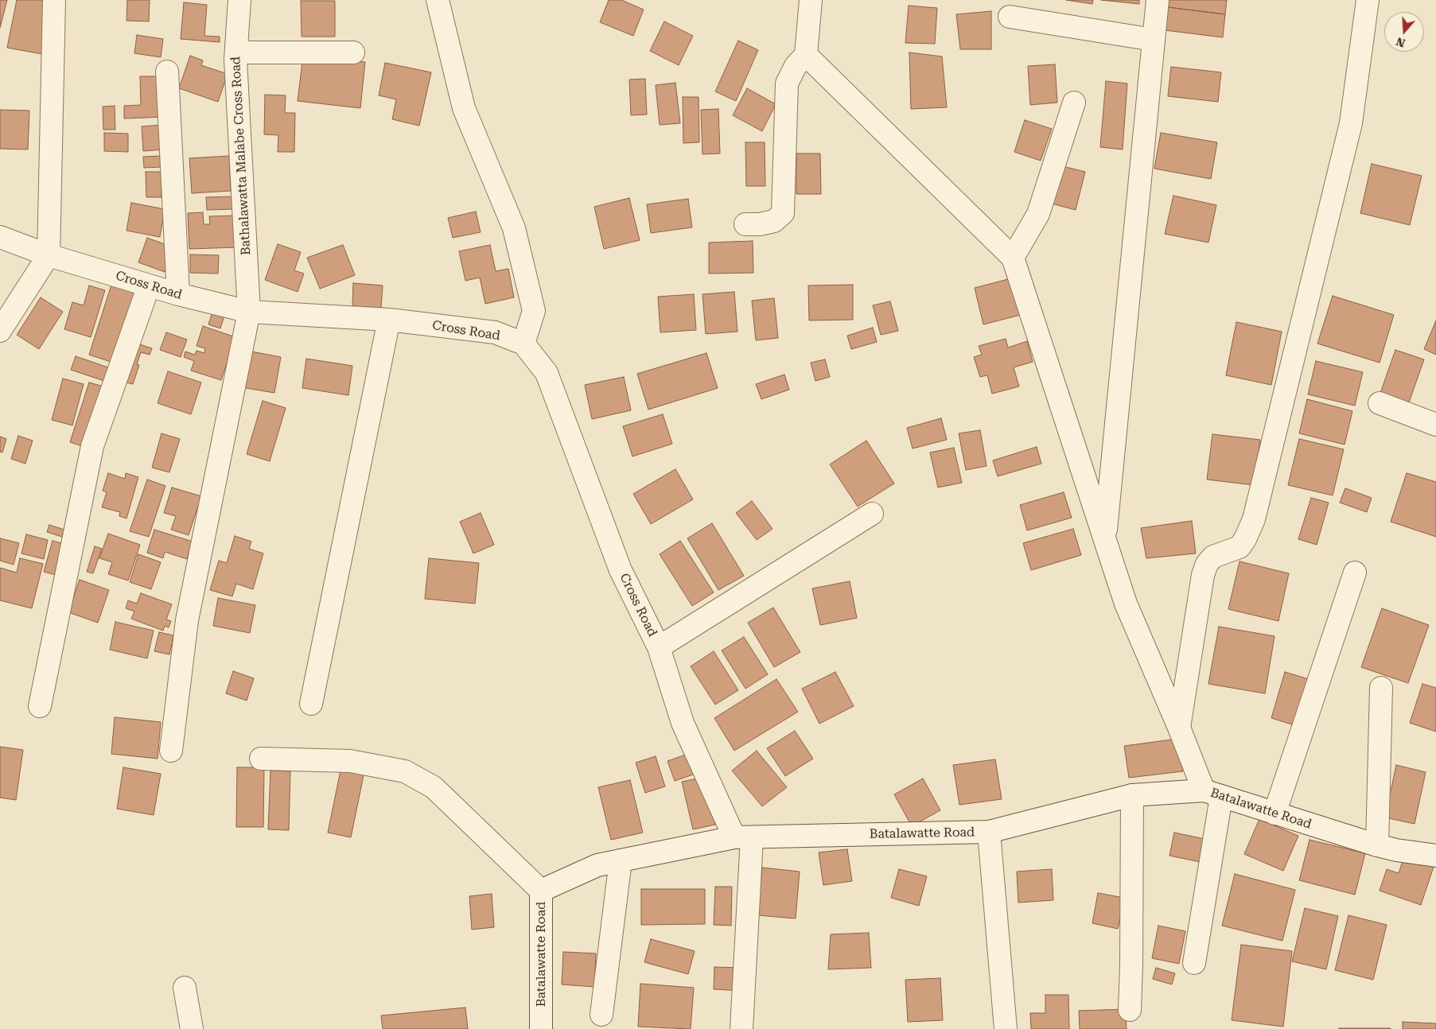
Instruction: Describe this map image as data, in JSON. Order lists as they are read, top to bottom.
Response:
{
  "streets": {
    "street": ["Bathalawatta Malabe Cross Road", "Cross Road", "Batalawatte Road"]
  },
  "crossings": [
    ["Bathalawatta Malabe Cross Road", "Cross Road"],
    ["Cross Road", "Batalawatte Road"]
  ],
  "north": "bottom"
}
